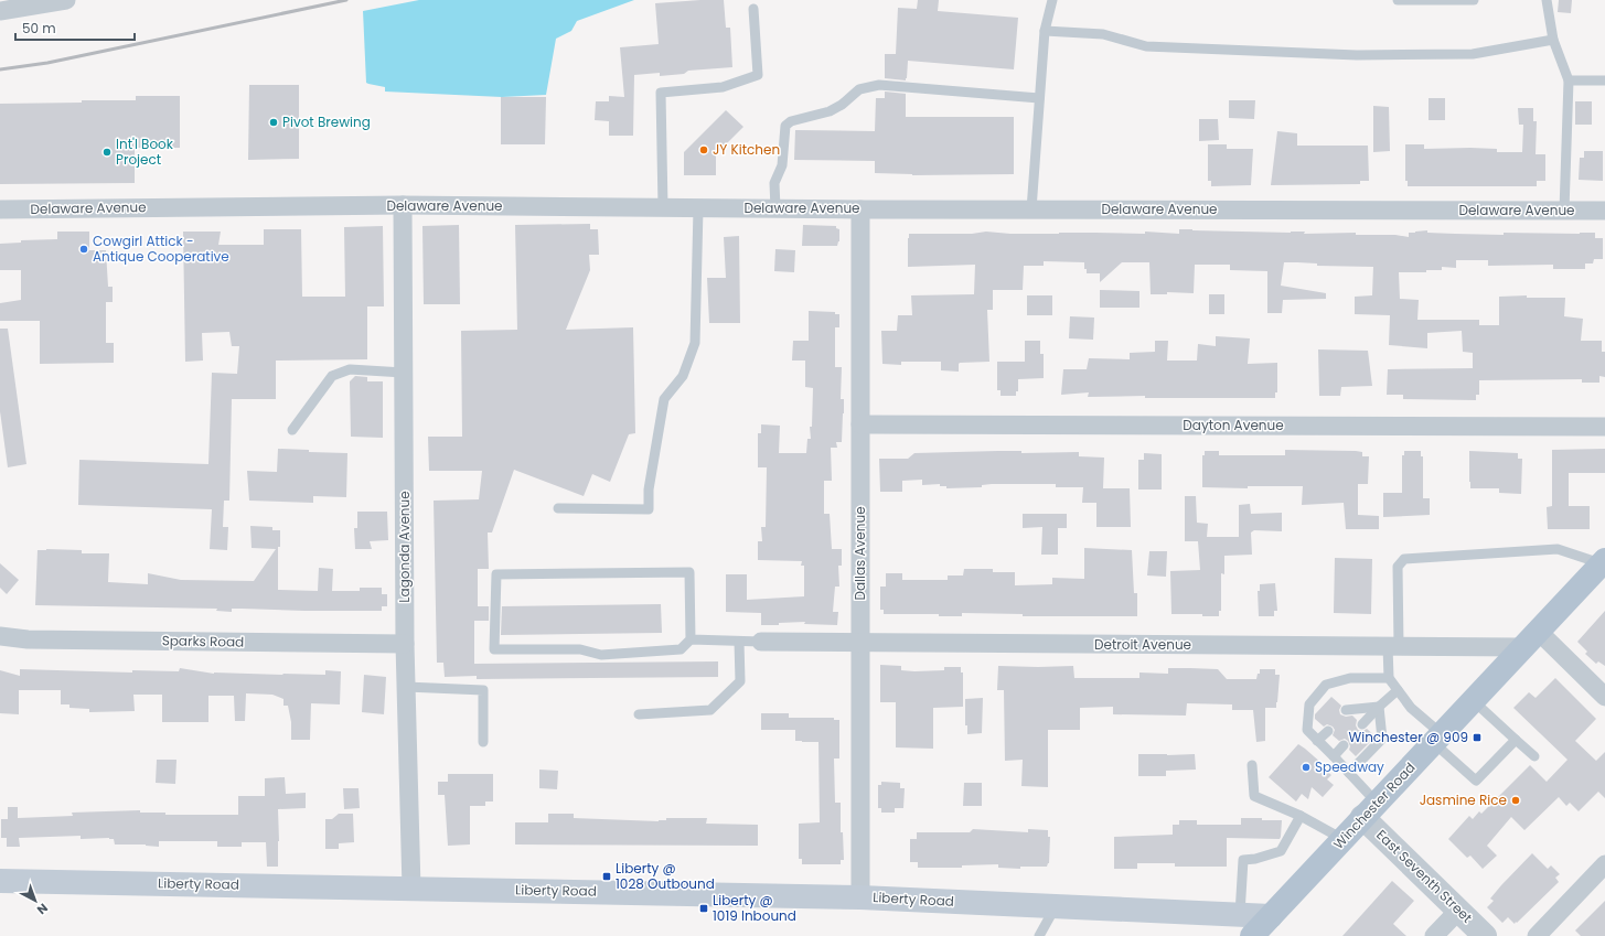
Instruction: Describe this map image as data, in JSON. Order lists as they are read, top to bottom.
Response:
{
  "streets": {
    "main road": ["Winchester Road", "Liberty Road"],
    "street": [
      "Delaware Avenue",
      "Dayton Avenue",
      "Lagonda Avenue",
      "Dallas Avenue",
      "Sparks Road",
      "Detroit Avenue",
      "East Seventh Street"
    ]
  },
  "crossings": [
    ["Delaware Avenue", "Lagonda Avenue"],
    ["Delaware Avenue", "Dallas Avenue"],
    ["Dayton Avenue", "Dallas Avenue"],
    ["Lagonda Avenue", "Sparks Road"],
    ["Lagonda Avenue", "Liberty Road"],
    ["Dallas Avenue", "Detroit Avenue"],
    ["Dallas Avenue", "Liberty Road"],
    ["Detroit Avenue", "Winchester Road"],
    ["Winchester Road", "East Seventh Street"],
    ["Winchester Road", "Liberty Road"]
  ],
  "places": {
    "other": [
      "Pivot Brewing",
      "JY Kitchen",
      "Int'l Book Project",
      "Cowgirl Attick - Antique Cooperative",
      "Speedway",
      "Jasmine Rice"
    ],
    "transit": ["Winchester @ 909", "Liberty @ 1028 Outbound", "Liberty @ 1019 Inbound"]
  },
  "scale_bar": "50 m",
  "north": "bottom right"
}
